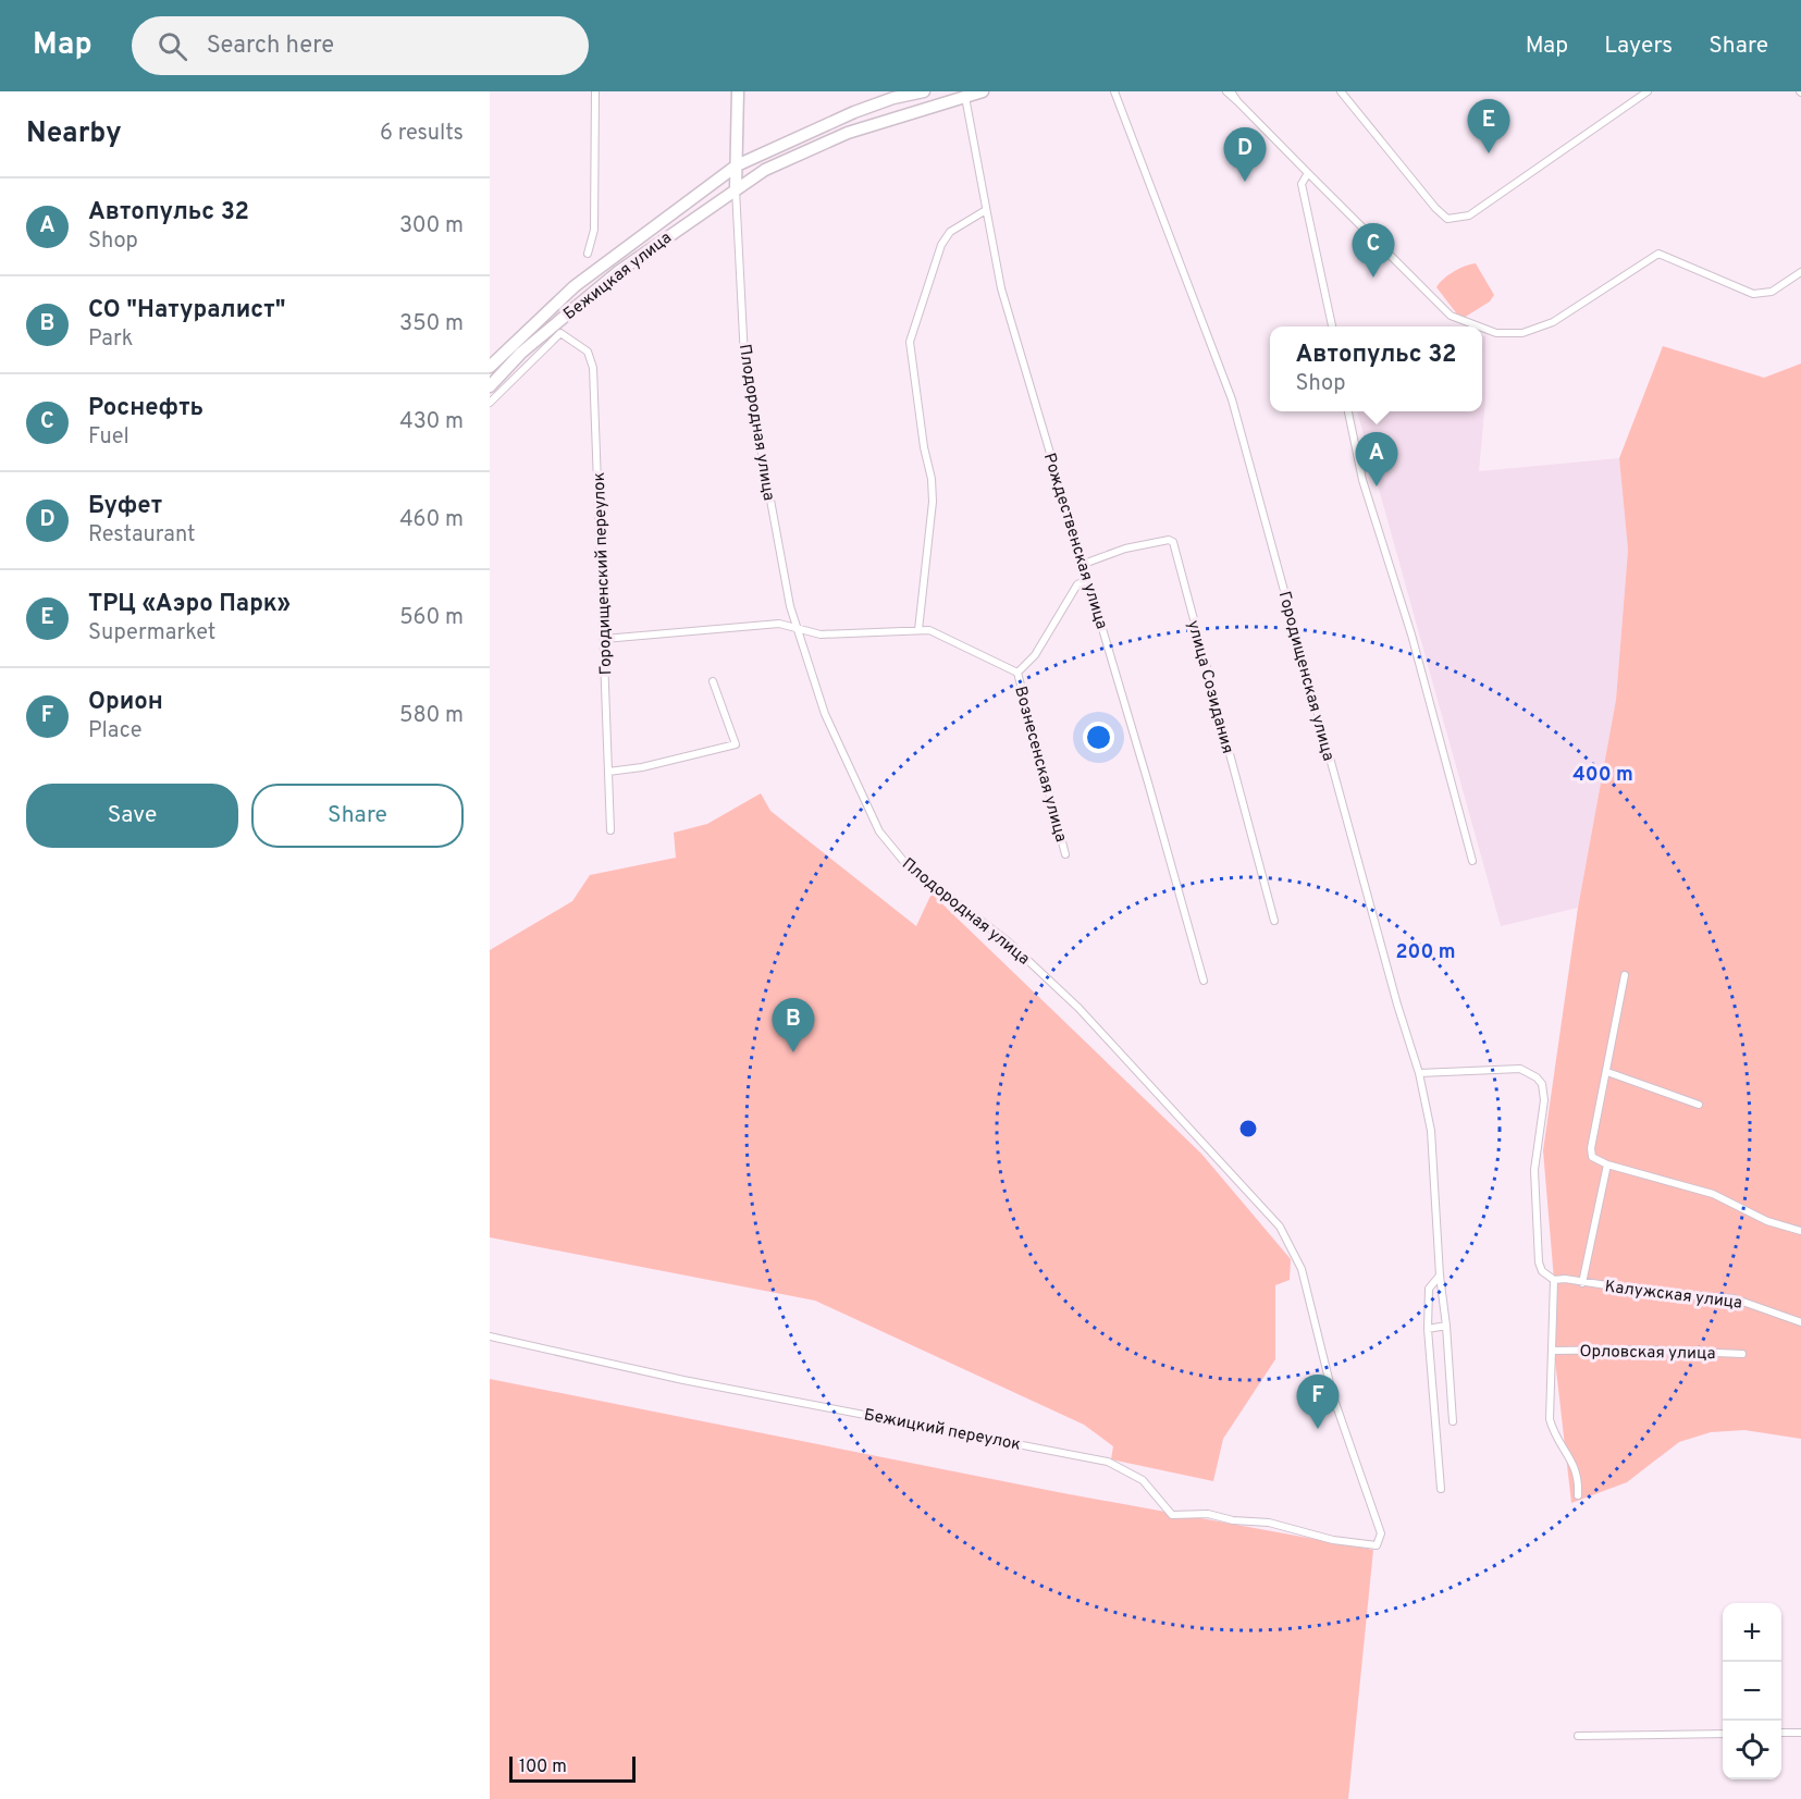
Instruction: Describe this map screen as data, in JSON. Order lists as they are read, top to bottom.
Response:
{
  "streets": {
    "main road": ["Бежицкая улица"],
    "street": [
      "Плодородная улица",
      "Рождественская улица",
      "Городищенский переулок",
      "Городищенская улица",
      "улица Созидания",
      "Вознесенская улица",
      "Калужская улица",
      "Орловская улица",
      "Бежицкий переулок"
    ]
  },
  "crossings": [
    ["Бежицкая улица", "Плодородная улица"],
    ["Бежицкая улица", "Рождественская улица"],
    ["Плодородная улица", "Бежицкий переулок"],
    ["Рождественская улица", "улица Созидания"]
  ],
  "scale_bar": "100 m",
  "page": {
    "header": "Map",
    "search": "Search here",
    "nav": ["Map", "Layers", "Share"],
    "heading": ["Nearby", "6 results"],
    "pins": [
      "E",
      "D",
      "C",
      "A",
      "B",
      "F"
    ],
    "list": [
      {
        "mark": "A",
        "name": "Автопульс 32",
        "note": "Shop",
        "value": "300 m"
      },
      {
        "mark": "B",
        "name": "СО \"Натуралист\"",
        "note": "Park",
        "value": "350 m"
      },
      {
        "mark": "C",
        "name": "Роснефть",
        "note": "Fuel",
        "value": "430 m"
      },
      {
        "mark": "D",
        "name": "Буфет",
        "note": "Restaurant",
        "value": "460 m"
      },
      {
        "mark": "E",
        "name": "ТРЦ «Аэро Парк»",
        "note": "Supermarket",
        "value": "560 m"
      },
      {
        "mark": "F",
        "name": "Орион",
        "note": "Place",
        "value": "580 m"
      }
    ],
    "popup": ["Автопульс 32", "Shop"],
    "buttons": ["Save", "Share"],
    "map_buttons": ["+", "−"],
    "scale": "100 m"
  },
  "rings": ["400 m", "200 m"]
}
